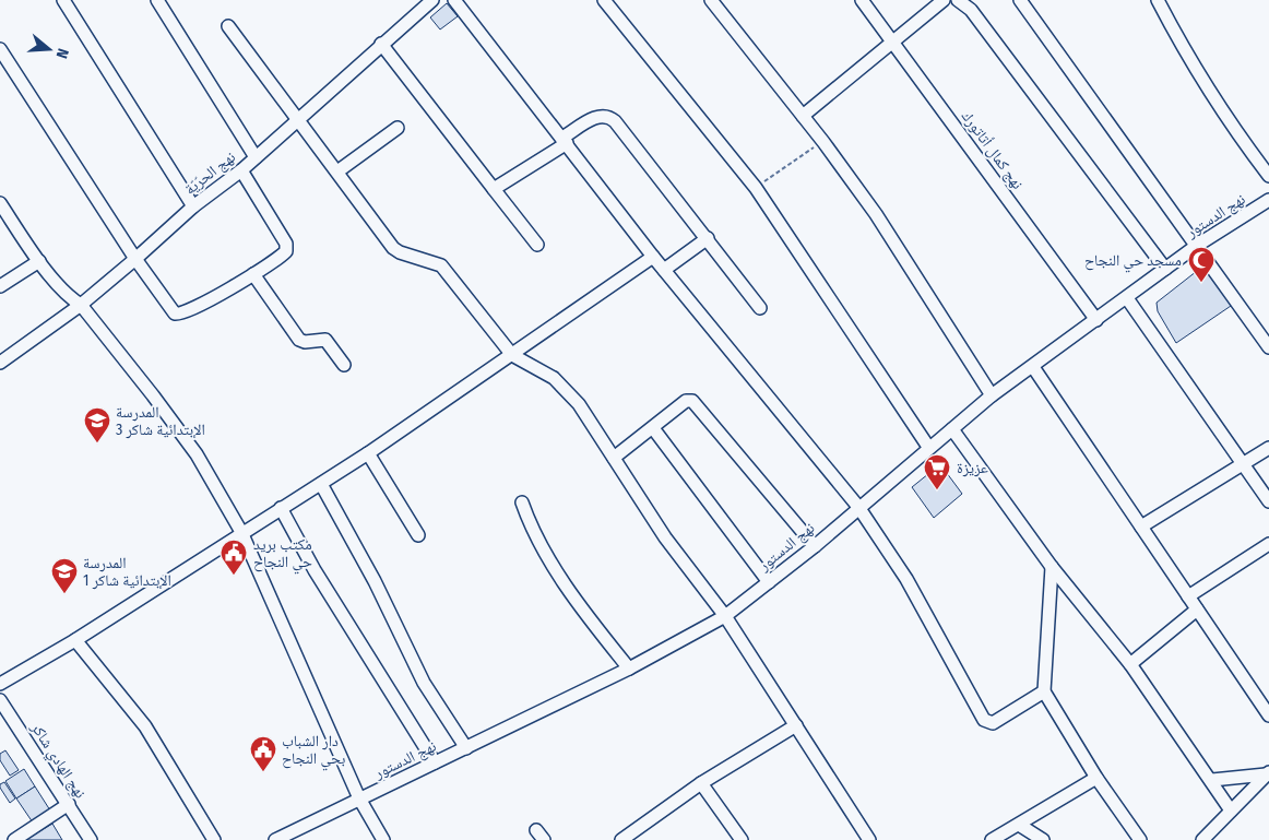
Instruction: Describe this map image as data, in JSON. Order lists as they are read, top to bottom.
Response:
{
  "streets": {
    "street": [
      "نهج كمال أتاتورك",
      "نهج الحرّيّة",
      "نهج الدستور",
      "نهج الهادي شاكر"
    ]
  },
  "crossings": [
    ["نهج كمال أتاتورك", "نهج الدستور"]
  ],
  "places": {
    "mosque": ["مسجد حي النجاح"],
    "school or university": ["المدرسة الإبتدائية شاكر 3", "المدرسة الإبتدائية شاكر 1"],
    "supermarket": ["عزيزة"],
    "public building": ["مكتب بريد حي النجاح", "دار الشباب بحي النجاح"]
  },
  "north": "right"
}
